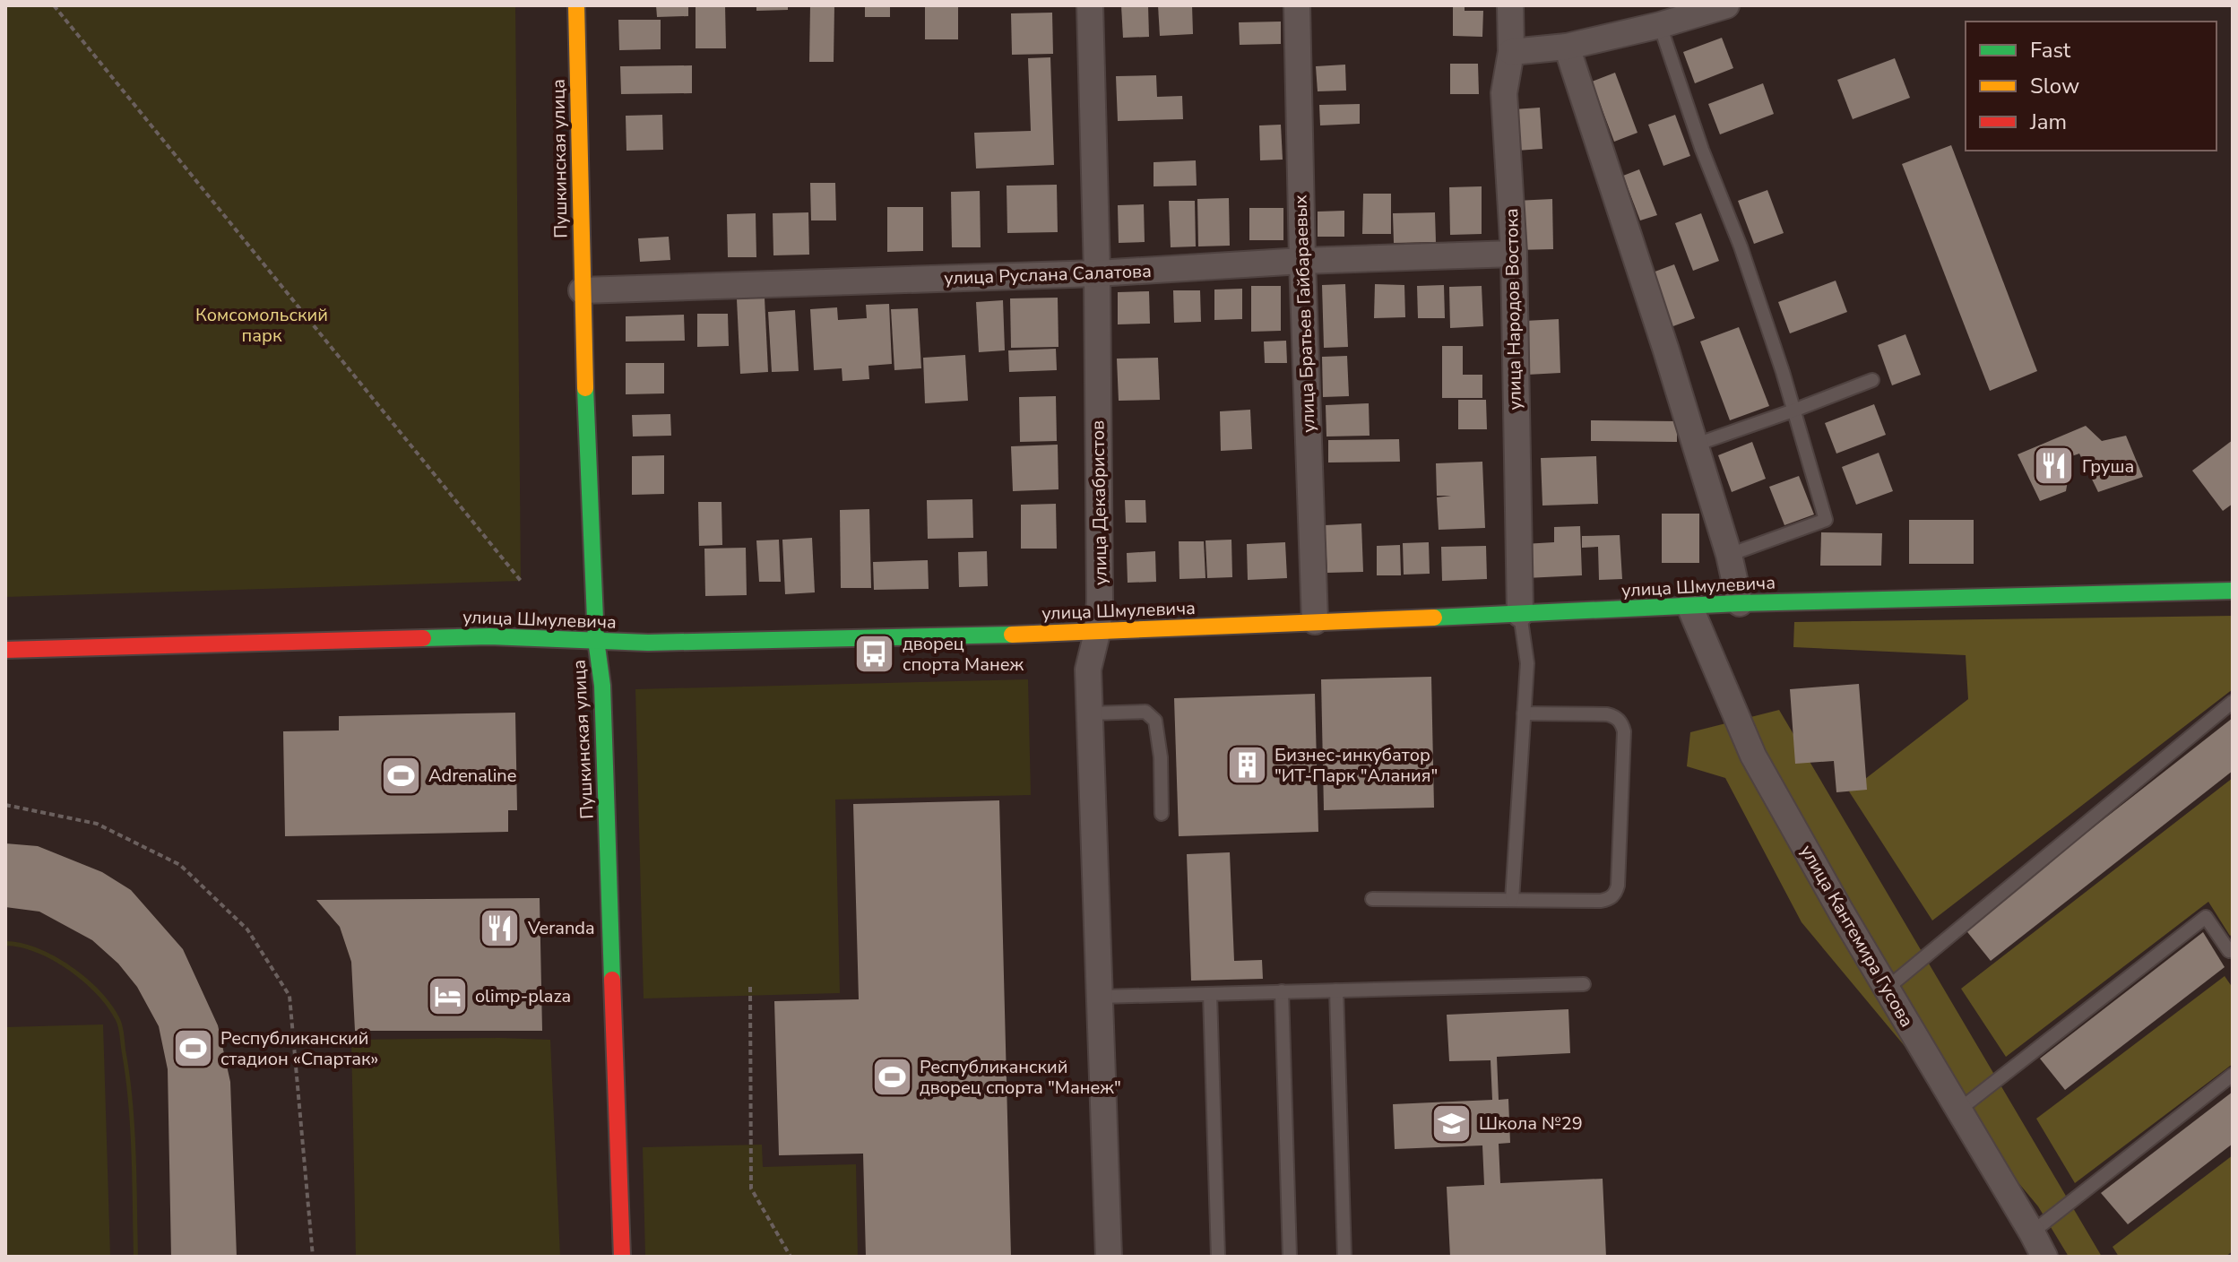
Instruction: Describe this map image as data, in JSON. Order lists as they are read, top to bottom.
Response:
{
  "streets": {
    "main road": ["Пушкинская улица", "улица Шмулевича"],
    "street": [
      "улица Руслана Салатова",
      "улица Народов Востока",
      "улица Братьев Гайбараевых",
      "улица Декабристов",
      "улица Кантемира Гусова"
    ]
  },
  "crossings": [
    ["Пушкинская улица", "улица Руслана Салатова"],
    ["Пушкинская улица", "улица Шмулевича"],
    ["улица Руслана Салатова", "улица Народов Востока"],
    ["улица Руслана Салатова", "улица Братьев Гайбараевых"],
    ["улица Руслана Салатова", "улица Декабристов"],
    ["улица Народов Востока", "улица Шмулевича"],
    ["улица Братьев Гайбараевых", "улица Шмулевича"],
    ["улица Декабристов", "улица Шмулевича"],
    ["улица Шмулевича", "улица Кантемира Гусова"]
  ],
  "parks": ["Комсомольский парк"],
  "places": {
    "restaurant": ["Груша", "Veranda"],
    "bus stop": ["дворец спорта Манеж"],
    "building": ["Бизнес-инкубатор \"ИТ-Парк \"Алания\""],
    "sports": ["Adrenaline", "Республиканский стадион «Спартак»", "Республиканский дворец спорта \"Манеж\""],
    "hotel": ["olimp-plaza"],
    "school or university": ["Школа №29"]
  },
  "legend": ["Fast", "Slow", "Jam"]
}
